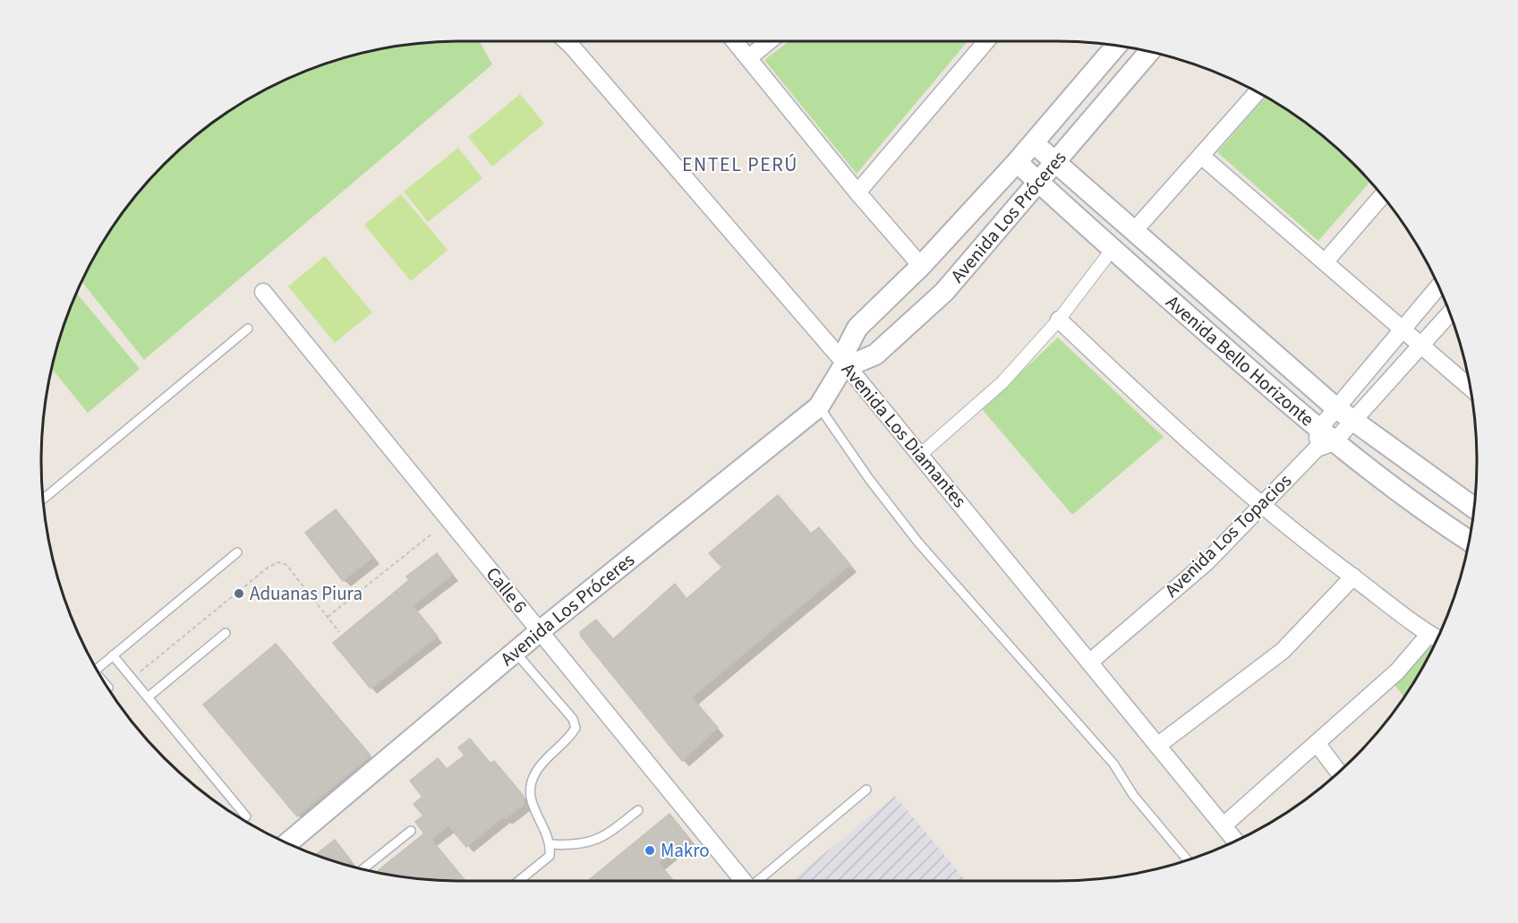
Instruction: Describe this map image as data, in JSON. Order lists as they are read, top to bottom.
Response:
{
  "streets": {
    "street": [
      "Avenida Los Próceres",
      "Avenida Bello Horizonte",
      "Avenida Los Diamantes",
      "Avenida Los Topacios",
      "Calle 6"
    ]
  },
  "crossings": [
    ["Avenida Los Próceres", "Avenida Bello Horizonte"],
    ["Avenida Los Próceres", "Avenida Los Diamantes"],
    ["Avenida Los Próceres", "Calle 6"],
    ["Avenida Bello Horizonte", "Avenida Los Topacios"],
    ["Avenida Los Diamantes", "Avenida Los Topacios"]
  ],
  "districts": ["ENTEL PERÚ"],
  "places": ["Aduanas Piura", "Makro"]
}
